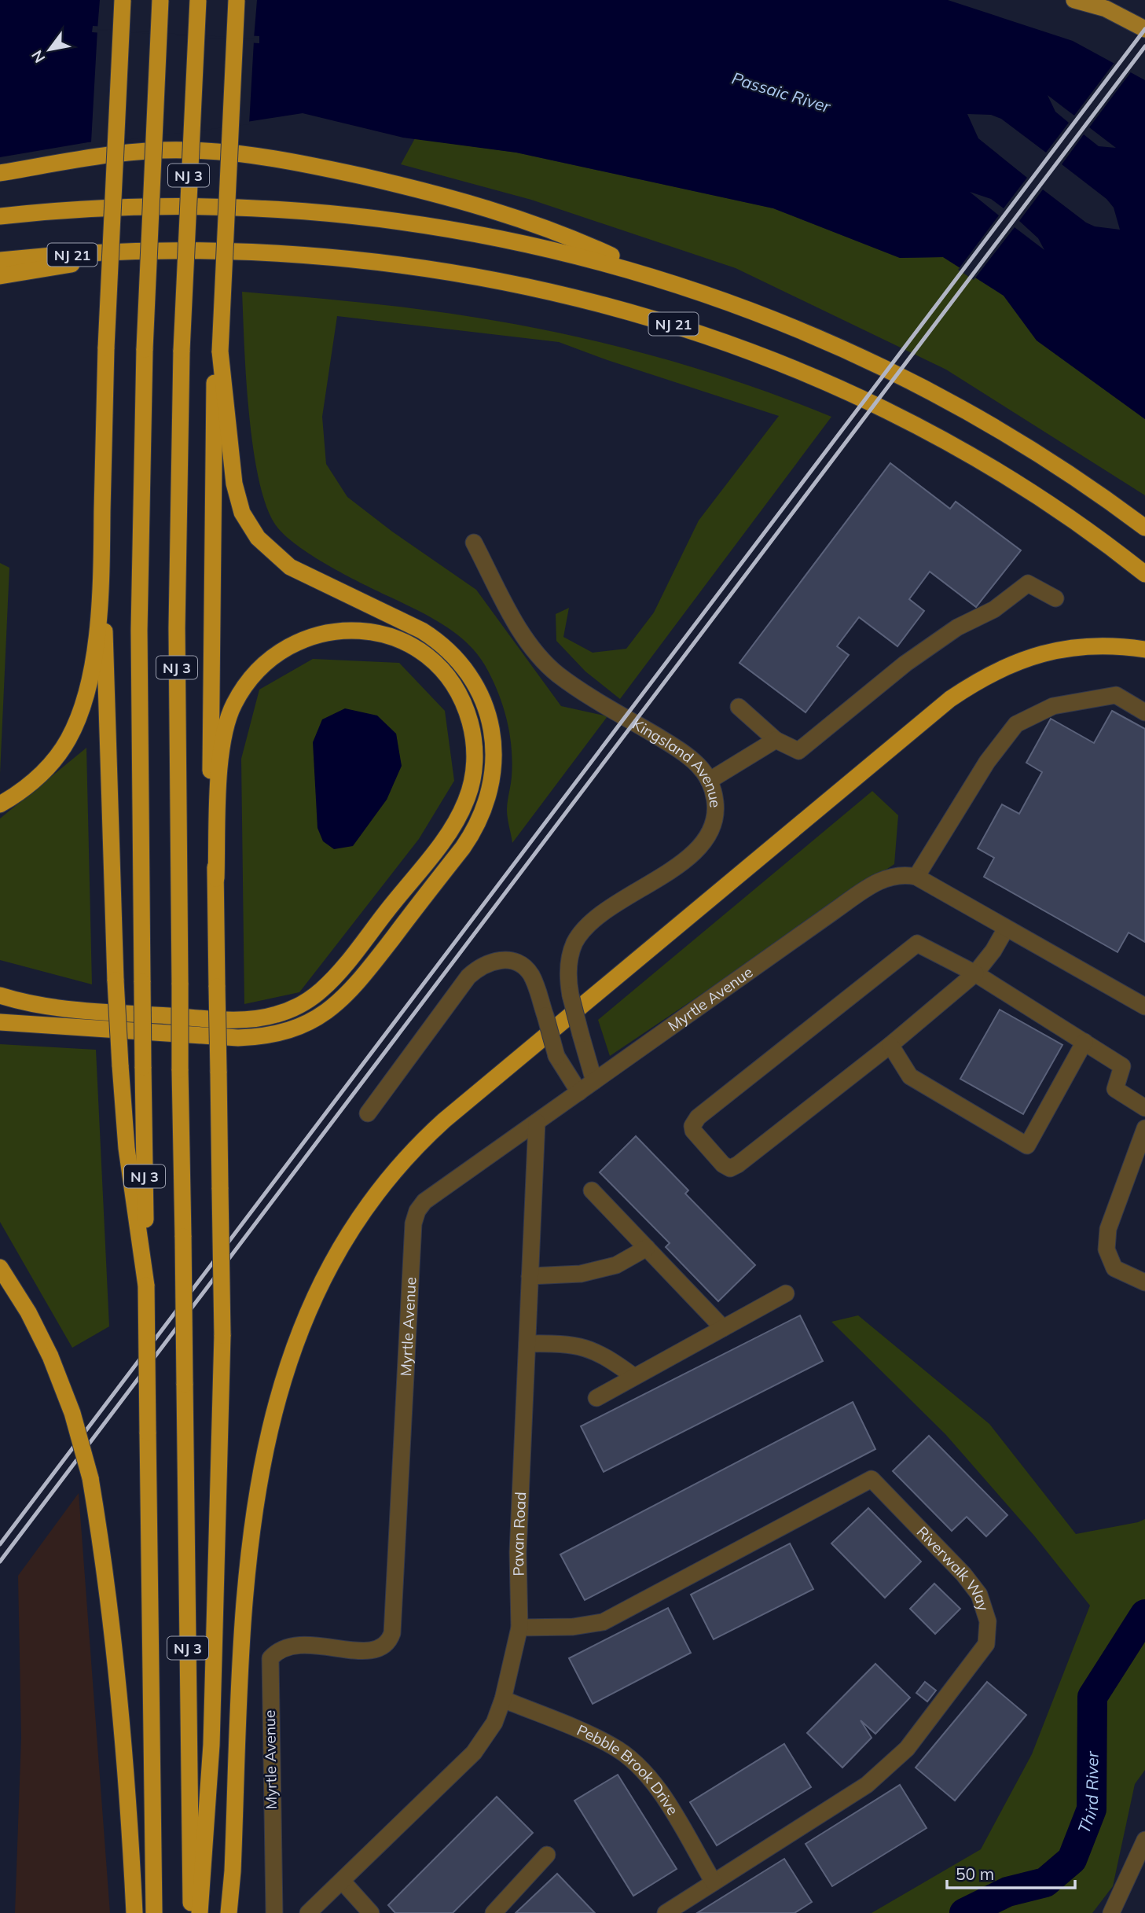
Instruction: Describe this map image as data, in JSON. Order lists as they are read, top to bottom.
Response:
{
  "streets": {
    "highway": ["NJ 3", "NJ 21"],
    "street": [
      "Kingsland Avenue",
      "Myrtle Avenue",
      "Pavan Road",
      "Riverwalk Way",
      "Pebble Brook Drive"
    ]
  },
  "crossings": [
    ["Kingsland Avenue", "Myrtle Avenue"],
    ["Myrtle Avenue", "Pavan Road"],
    ["Pavan Road", "Riverwalk Way"],
    ["Pavan Road", "Pebble Brook Drive"],
    ["Riverwalk Way", "Pebble Brook Drive"]
  ],
  "water": ["Passaic River", "Third River"],
  "scale_bar": "50 m",
  "north": "bottom left"
}
